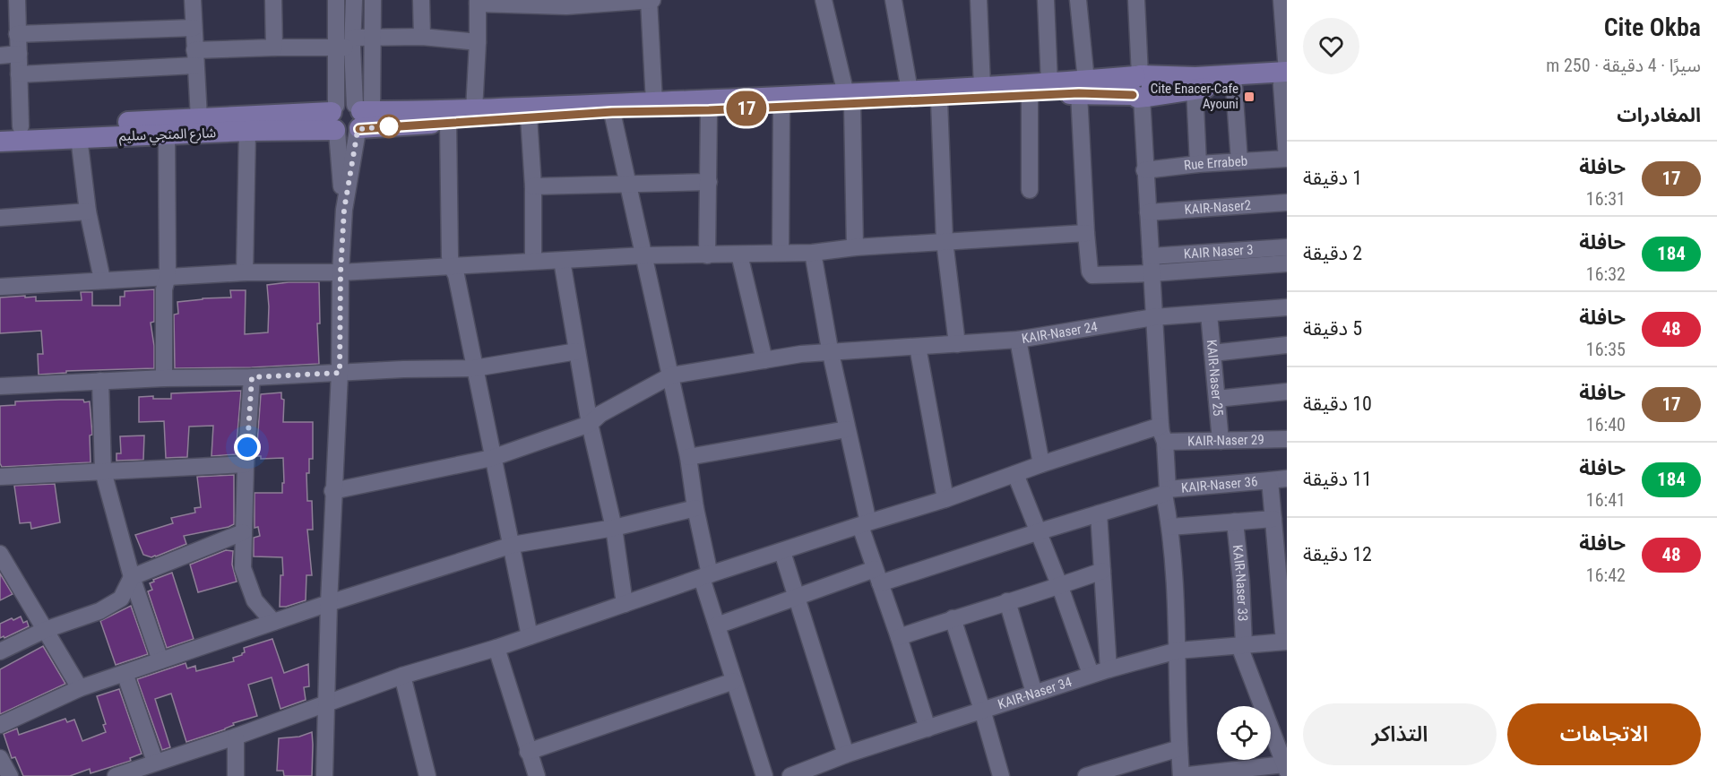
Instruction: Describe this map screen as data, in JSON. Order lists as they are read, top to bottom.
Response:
{
  "streets": {
    "main road": ["شارع المنجي سليم"],
    "street": [
      "Rue Errabeb",
      "KAIR-Naser2",
      "KAIR Naser 3",
      "KAIR-Naser 24",
      "KAIR-Naser 25",
      "KAIR-Naser 29",
      "KAIR-Naser 36",
      "KAIR-Naser 33",
      "KAIR-Naser 34"
    ]
  },
  "crossings": [
    ["KAIR-Naser 24", "KAIR-Naser 25"],
    ["KAIR-Naser 25", "KAIR-Naser 29"],
    ["KAIR-Naser 36", "KAIR-Naser 34"],
    ["KAIR-Naser 33", "KAIR-Naser 34"]
  ],
  "places": {
    "transit": ["Cite Enacer-Cafe Ayouni"]
  },
  "lines": ["bus line 17"],
  "page": {
    "heading": [
      ["Cite Okba", "سيرًا · 4 دقيقة · 250 m"],
      "المغادرات"
    ],
    "on_map": "17",
    "list": [
      {
        "mark": "17",
        "name": "حافلة",
        "note": "16:31",
        "value": "1 دقيقة"
      },
      {
        "mark": "184",
        "name": "حافلة",
        "note": "16:32",
        "value": "2 دقيقة"
      },
      {
        "mark": "48",
        "name": "حافلة",
        "note": "16:35",
        "value": "5 دقيقة"
      },
      {
        "mark": "17",
        "name": "حافلة",
        "note": "16:40",
        "value": "10 دقيقة"
      },
      {
        "mark": "184",
        "name": "حافلة",
        "note": "16:41",
        "value": "11 دقيقة"
      },
      {
        "mark": "48",
        "name": "حافلة",
        "note": "16:42",
        "value": "12 دقيقة"
      }
    ],
    "buttons": ["الاتجاهات", "التذاكر"]
  }
}
